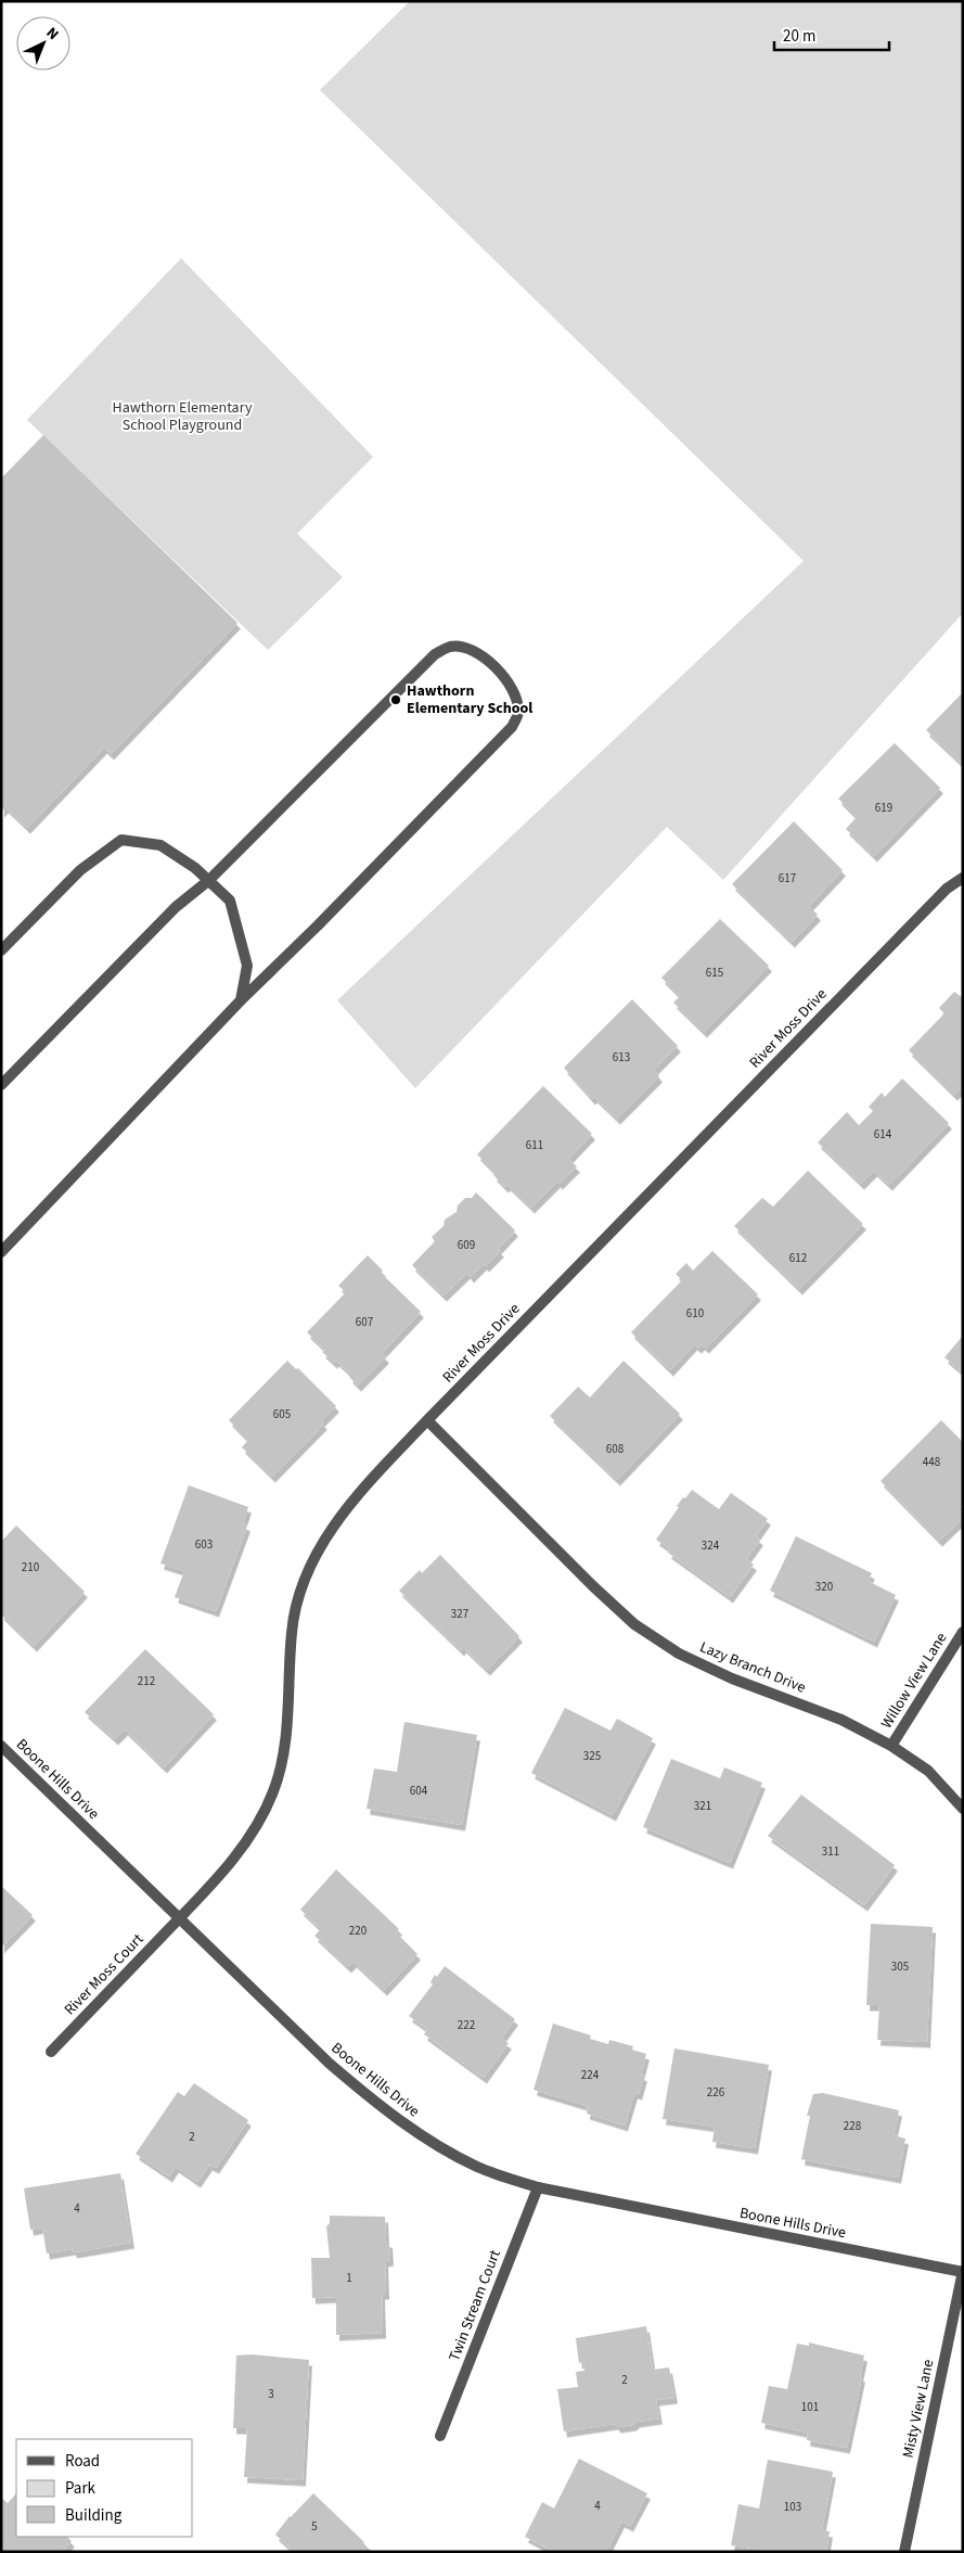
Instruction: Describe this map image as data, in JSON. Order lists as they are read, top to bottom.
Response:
{
  "streets": {
    "street": [
      "River Moss Drive",
      "Lazy Branch Drive",
      "Willow View Lane",
      "Boone Hills Drive",
      "River Moss Court",
      "Twin Stream Court",
      "Misty View Lane"
    ]
  },
  "crossings": [
    ["River Moss Drive", "Lazy Branch Drive"],
    ["River Moss Drive", "Boone Hills Drive"],
    ["River Moss Drive", "River Moss Court"],
    ["Lazy Branch Drive", "Willow View Lane"],
    ["Boone Hills Drive", "River Moss Court"],
    ["Boone Hills Drive", "Twin Stream Court"],
    ["Boone Hills Drive", "Misty View Lane"]
  ],
  "parks": ["Hawthorn Elementary School Playground"],
  "places": ["Hawthorn Elementary School"],
  "house_numbers": [
    "619",
    "617",
    "615",
    "613",
    "614",
    "611",
    "609",
    "612",
    "610",
    "607",
    "605",
    "608",
    "448",
    "603",
    "324",
    "210",
    "320",
    "327",
    "212",
    "325",
    "604",
    "321",
    "311",
    "220",
    "305",
    "222",
    "224",
    "226",
    "228",
    "2",
    "4",
    "1",
    "2",
    "3",
    "101",
    "4",
    "103",
    "5"
  ],
  "legend": ["Road", "Park", "Building"],
  "scale_bar": "20 m",
  "north": "top right"
}
